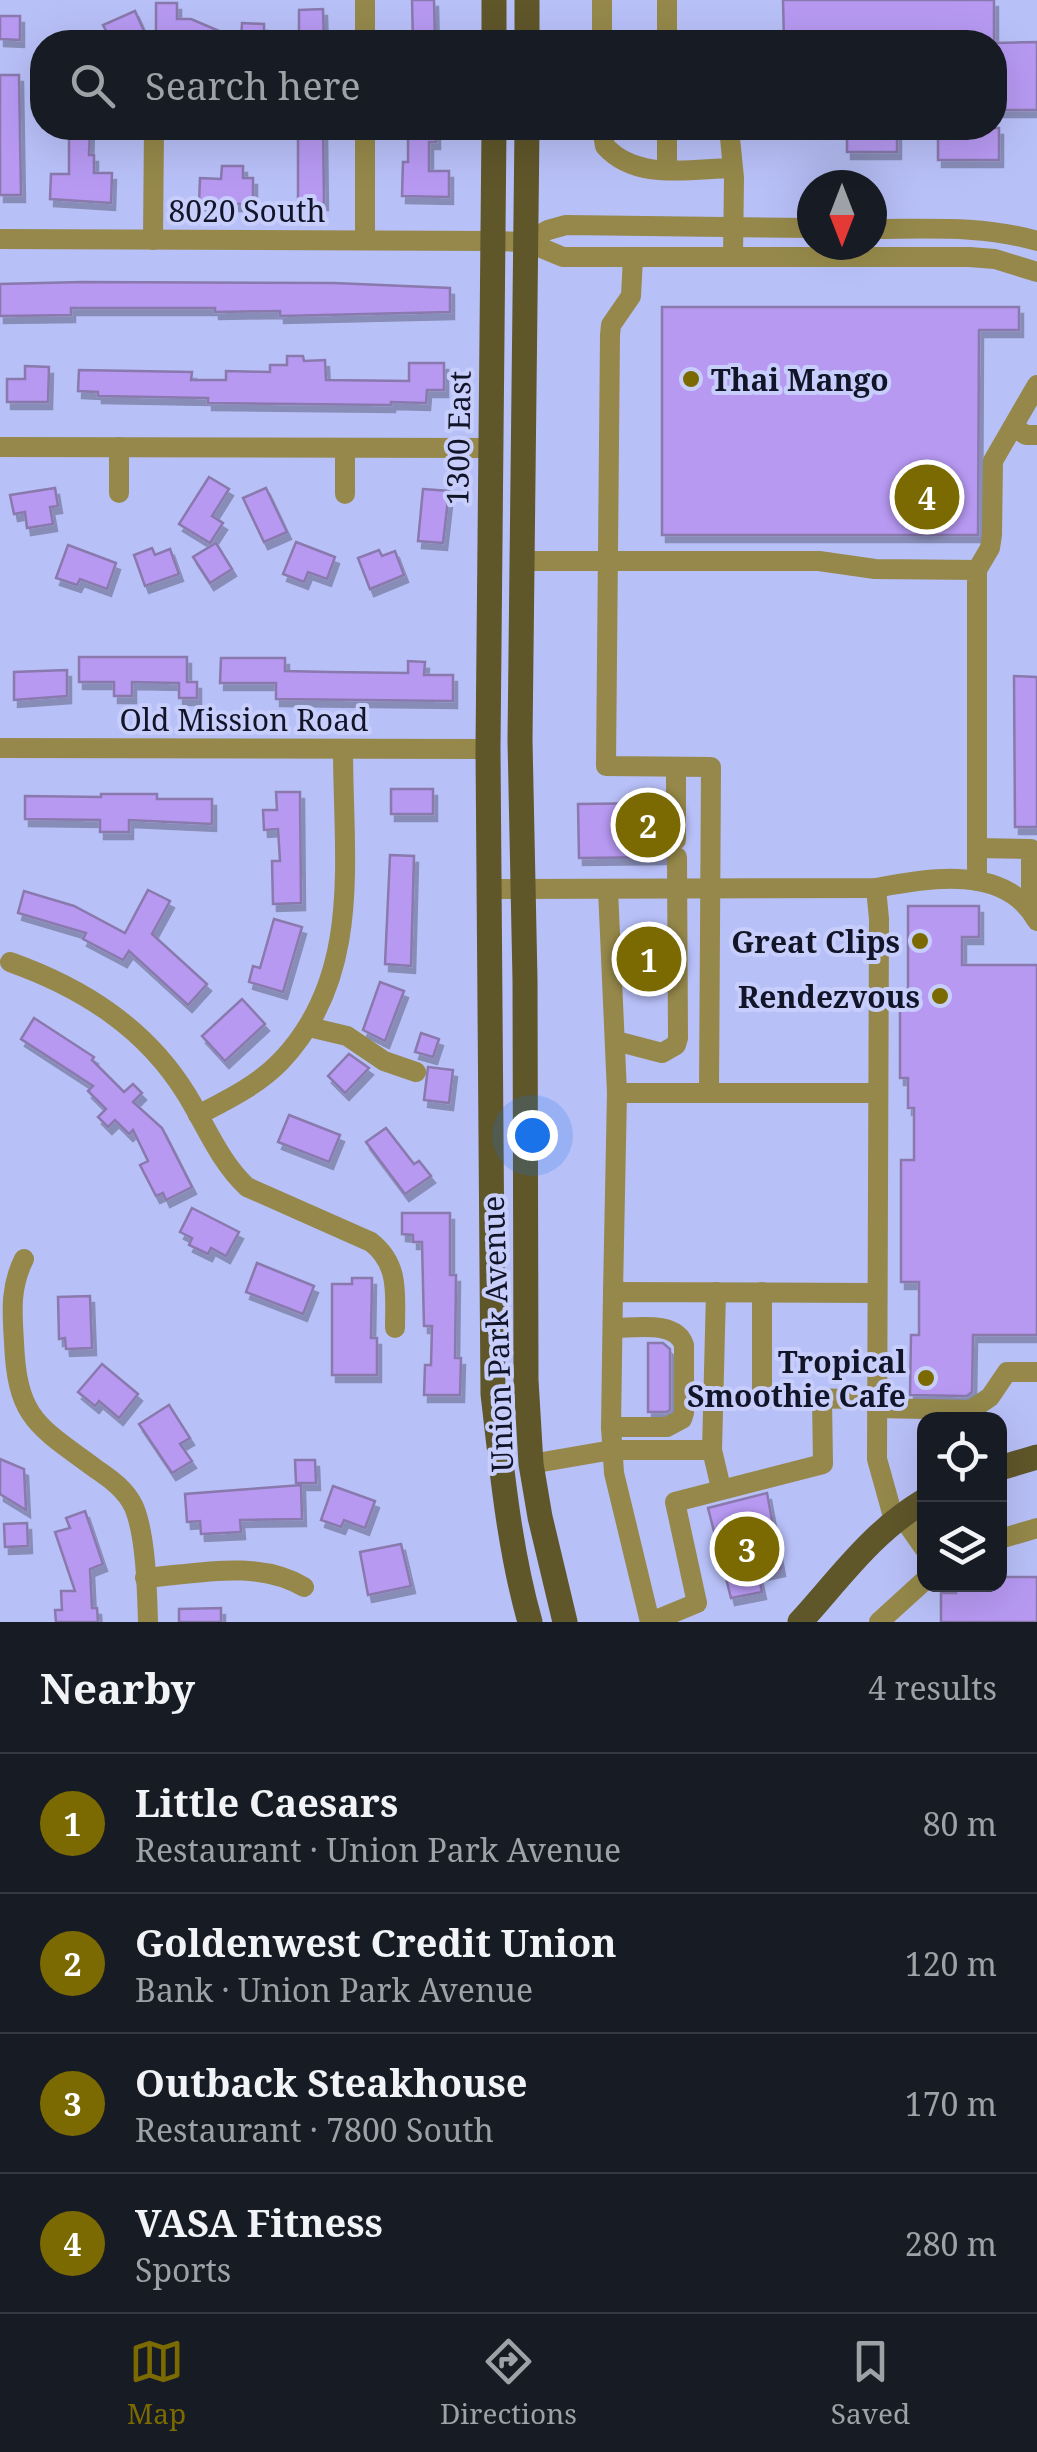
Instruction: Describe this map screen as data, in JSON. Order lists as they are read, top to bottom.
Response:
{
  "streets": {
    "main road": ["1300 East", "Union Park Avenue"],
    "street": ["8020 South", "Old Mission Road"]
  },
  "crossings": [
    ["8020 South", "1300 East"],
    ["1300 East", "Old Mission Road"],
    ["1300 East", "Union Park Avenue"],
    ["Old Mission Road", "Union Park Avenue"]
  ],
  "places": [
    "Thai Mango",
    "Great Clips",
    "Rendezvous",
    "Tropical Smoothie Cafe"
  ],
  "north": "bottom",
  "page": {
    "search": "Search here",
    "pins": [
      "4",
      "2",
      "1",
      "3"
    ],
    "heading": ["Nearby", "4 results"],
    "list": [
      {
        "mark": "1",
        "name": "Little Caesars",
        "note": "Restaurant · Union Park Avenue",
        "value": "80 m"
      },
      {
        "mark": "2",
        "name": "Goldenwest Credit Union",
        "note": "Bank · Union Park Avenue",
        "value": "120 m"
      },
      {
        "mark": "3",
        "name": "Outback Steakhouse",
        "note": "Restaurant · 7800 South",
        "value": "170 m"
      },
      {
        "mark": "4",
        "name": "VASA Fitness",
        "note": "Sports",
        "value": "280 m"
      }
    ],
    "nav": ["Map", "Directions", "Saved"]
  }
}
